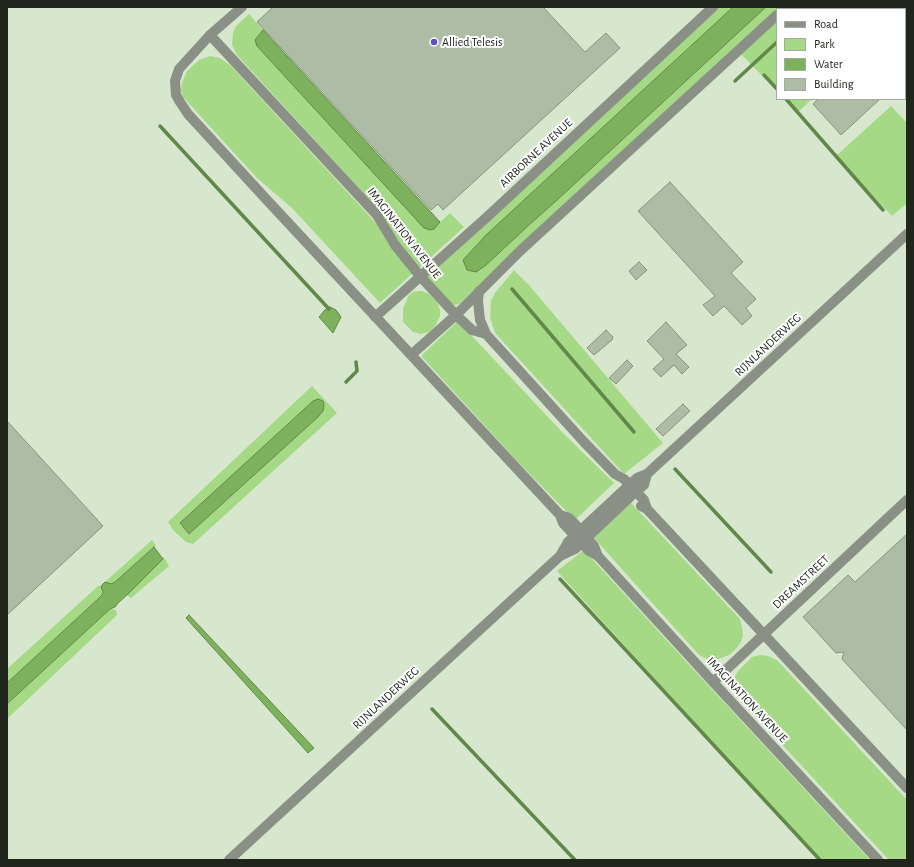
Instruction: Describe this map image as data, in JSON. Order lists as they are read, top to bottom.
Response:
{
  "streets": {
    "street": [
      "AIRBORNE AVENUE",
      "IMAGINATION AVENUE",
      "RIJNLANDERWEG",
      "DREAMSTREET"
    ]
  },
  "crossings": [
    ["AIRBORNE AVENUE", "IMAGINATION AVENUE"],
    ["IMAGINATION AVENUE", "RIJNLANDERWEG"],
    ["IMAGINATION AVENUE", "DREAMSTREET"]
  ],
  "places": ["Allied Telesis"],
  "legend": [
    "Road",
    "Park",
    "Water",
    "Building"
  ]
}
